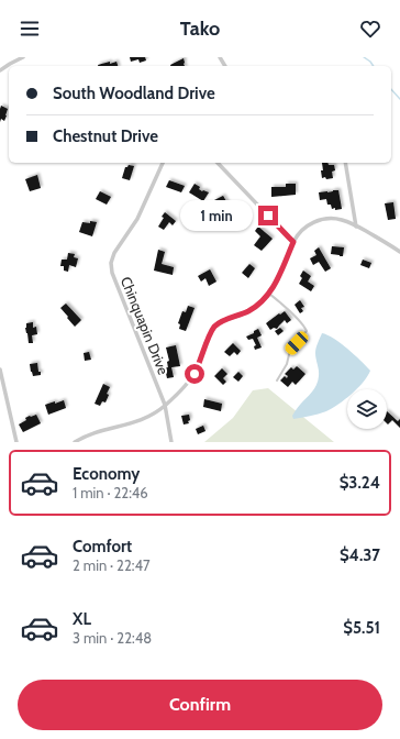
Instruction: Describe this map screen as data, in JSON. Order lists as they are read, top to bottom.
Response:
{
  "streets": {
    "street": ["Chinquapin Drive"]
  },
  "page": {
    "header": "Tako",
    "banner": ["South Woodland Drive", "Chestnut Drive"],
    "bubble": "1 min",
    "list": [
      {
        "name": "Economy",
        "note": "1 min · 22:46",
        "value": "$3.24"
      },
      {
        "name": "Comfort",
        "note": "2 min · 22:47",
        "value": "$4.37"
      },
      {
        "name": "XL",
        "note": "3 min · 22:48",
        "value": "$5.51"
      }
    ],
    "buttons": "Confirm"
  }
}
